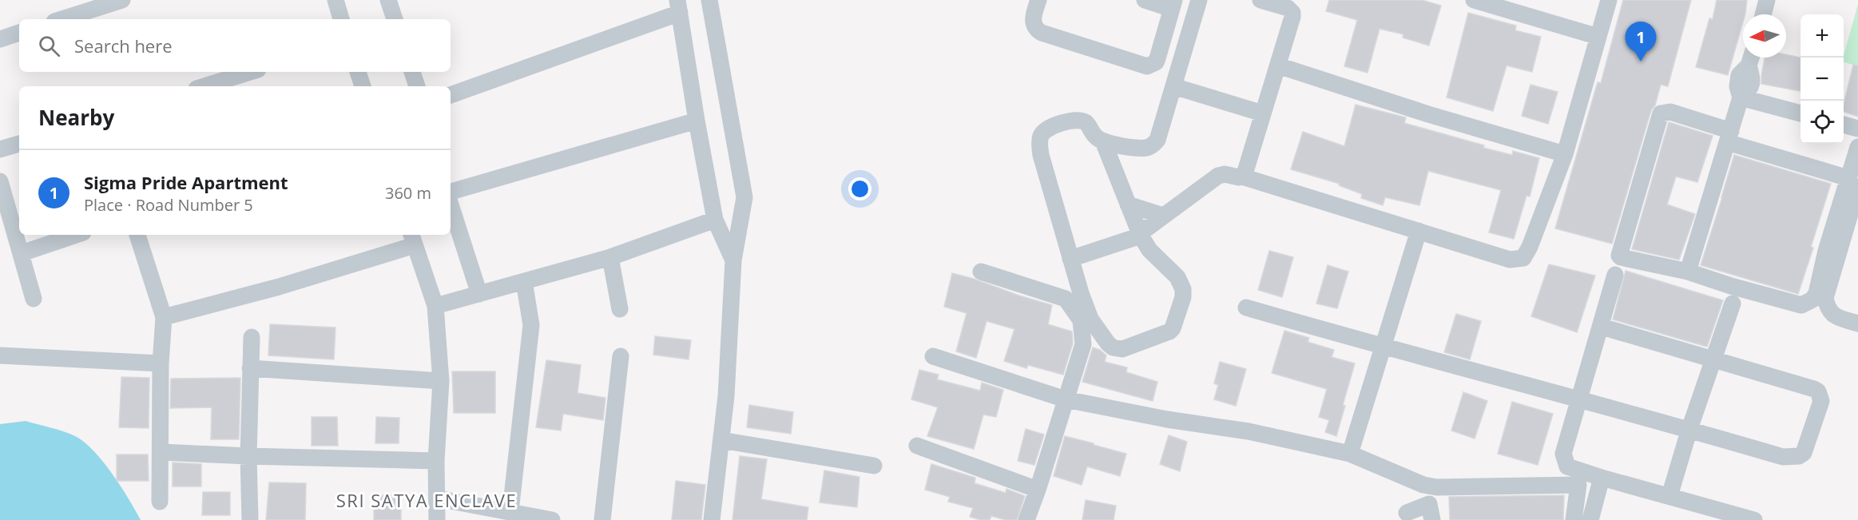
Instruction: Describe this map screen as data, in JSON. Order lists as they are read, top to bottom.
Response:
{
  "districts": ["SRI SATYA ENCLAVE"],
  "north": "left",
  "page": {
    "map_buttons": ["+", "−"],
    "search": "Search here",
    "pins": "1",
    "heading": "Nearby",
    "list": [
      {
        "mark": "1",
        "name": "Sigma Pride Apartment",
        "note": "Place · Road Number 5",
        "value": "360 m"
      }
    ]
  }
}
